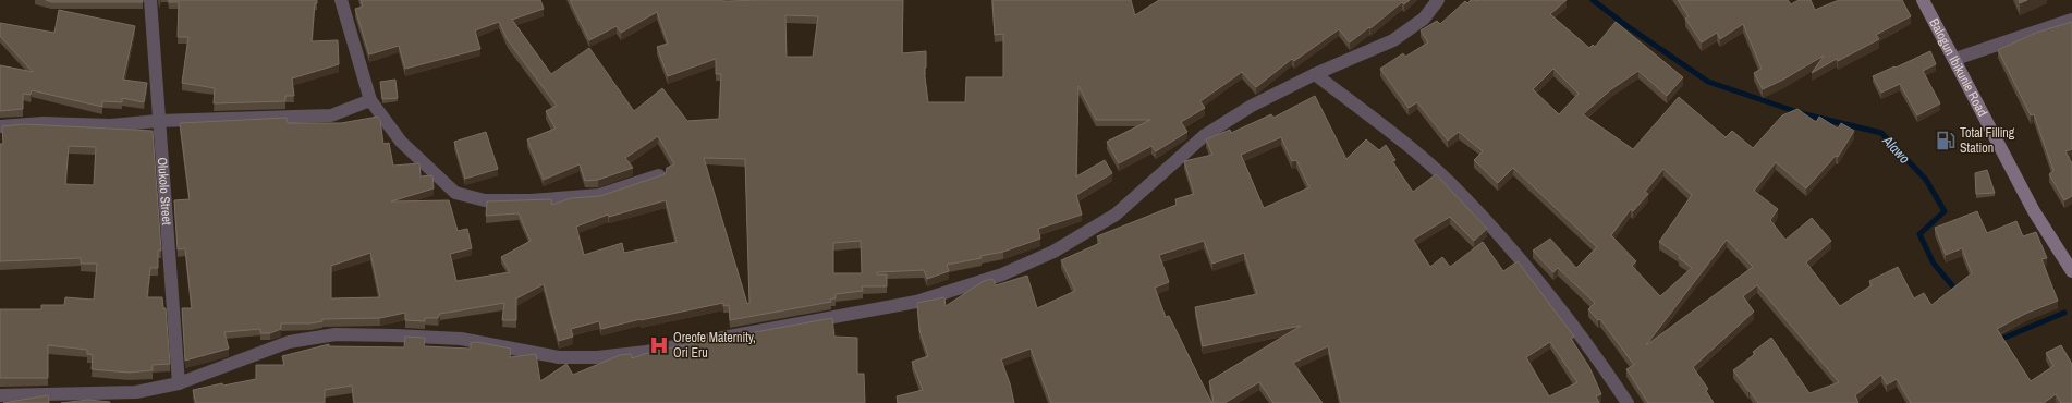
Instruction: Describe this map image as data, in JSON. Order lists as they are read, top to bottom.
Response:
{
  "streets": {
    "street": ["Balogun Ibikunle Road", "Olukolo Street"]
  },
  "water": ["Alawo"],
  "places": {
    "fuel station": ["Total Filling Station"],
    "hospital": ["Oreofe Maternity, Ori Eru"]
  }
}
